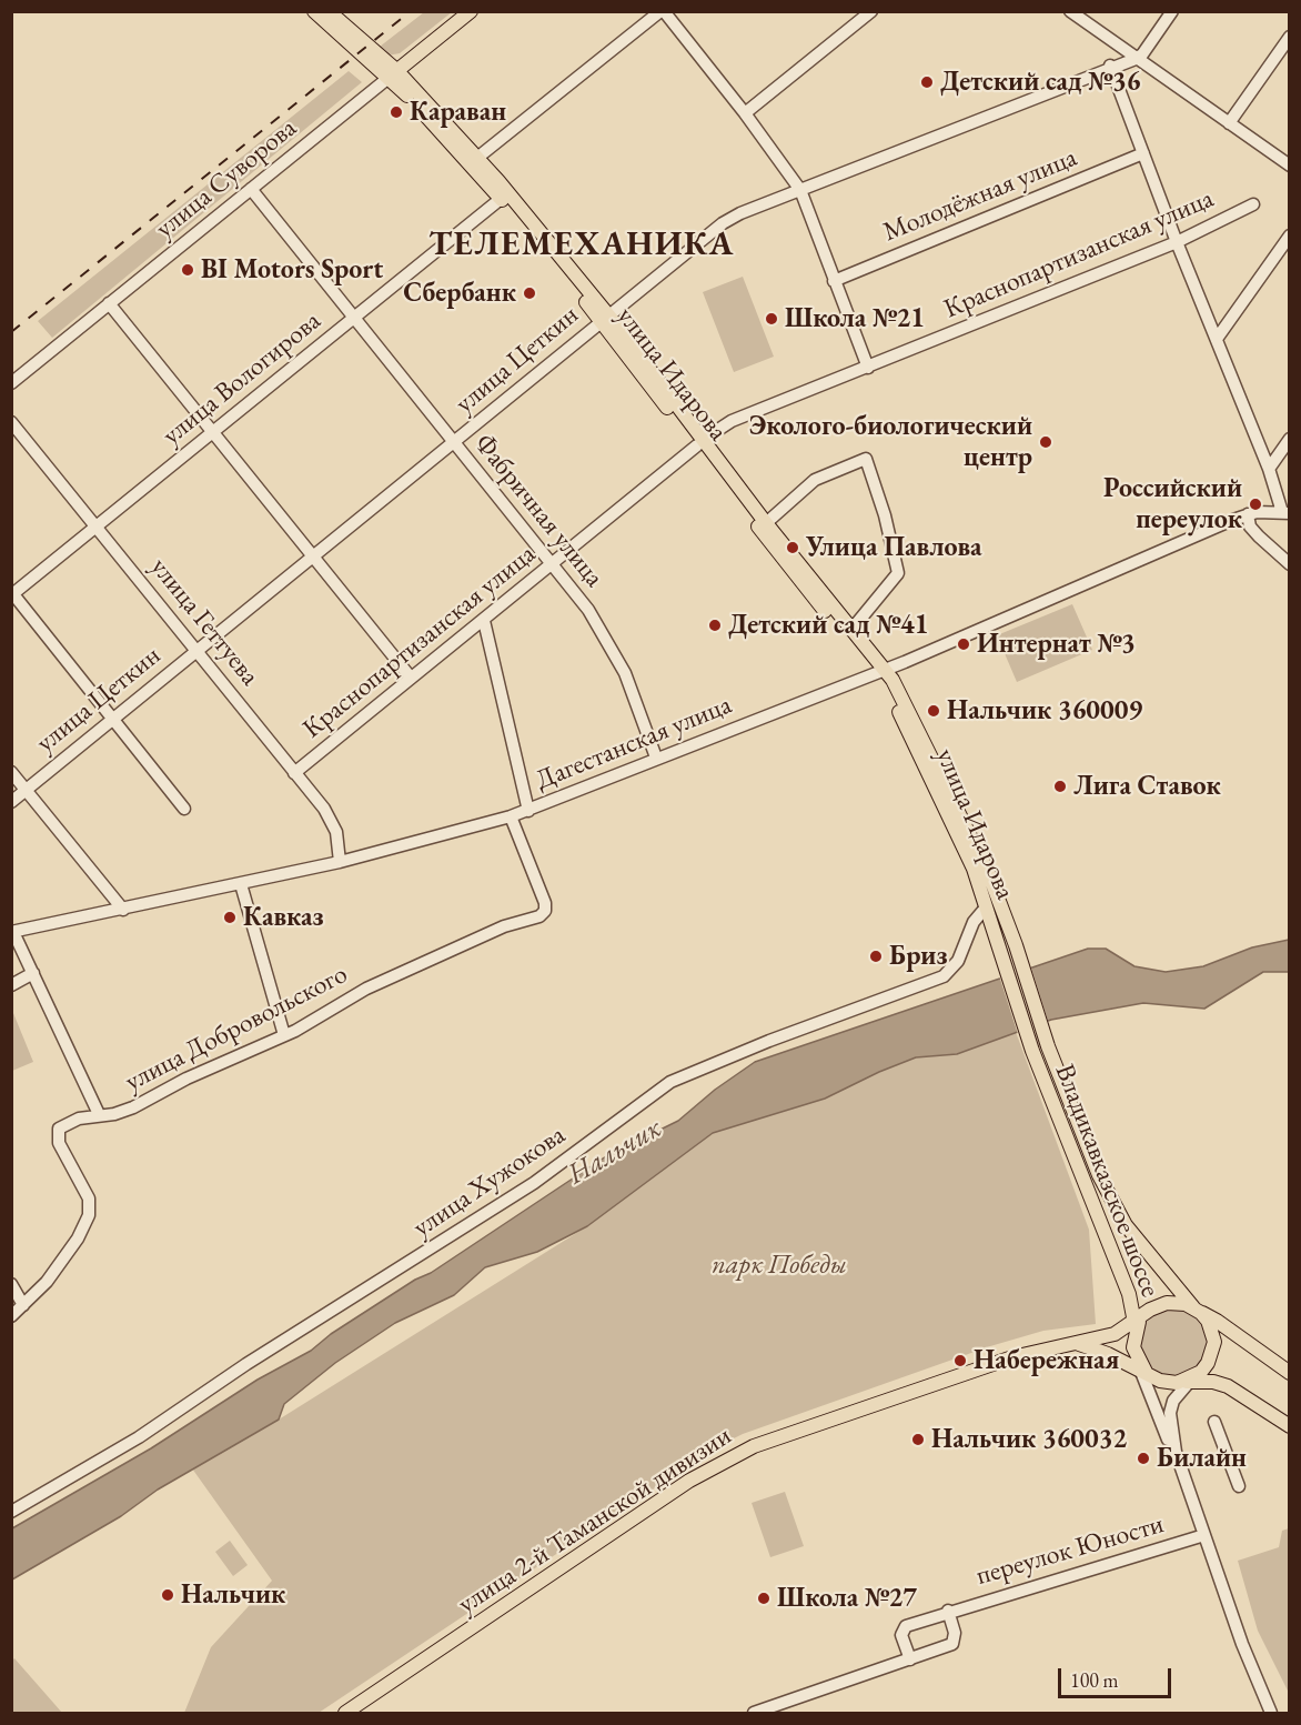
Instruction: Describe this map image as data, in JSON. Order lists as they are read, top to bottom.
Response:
{
  "streets": {
    "main road": [
      "улица Суворова",
      "улица Идарова",
      "Владикавказское шоссе",
      "улица 2-й Таманской дивизии"
    ],
    "street": [
      "Молодёжная улица",
      "Краснопартизанская улица",
      "улица Цеткин",
      "улица Вологирова",
      "Фабричная улица",
      "улица Геттуева",
      "Дагестанская улица",
      "улица Добровольского",
      "улица Хужокова",
      "переулок Юности"
    ]
  },
  "crossings": [
    ["улица Суворова", "улица Идарова"],
    ["улица Суворова", "Фабричная улица"],
    ["Краснопартизанская улица", "улица Идарова"],
    ["Краснопартизанская улица", "Фабричная улица"],
    ["Краснопартизанская улица", "улица Геттуева"],
    ["улица Цеткин", "улица Идарова"],
    ["улица Цеткин", "Фабричная улица"],
    ["улица Цеткин", "улица Геттуева"],
    ["улица Идарова", "улица Вологирова"],
    ["улица Идарова", "Дагестанская улица"],
    ["улица Идарова", "Владикавказское шоссе"],
    ["улица Идарова", "улица Хужокова"],
    ["улица Вологирова", "Фабричная улица"],
    ["улица Вологирова", "улица Геттуева"],
    ["Фабричная улица", "Дагестанская улица"],
    ["улица Геттуева", "Дагестанская улица"],
    ["Дагестанская улица", "улица Добровольского"],
    ["Владикавказское шоссе", "улица 2-й Таманской дивизии"]
  ],
  "districts": ["ТЕЛЕМЕХАНИКА"],
  "water": ["Нальчик"],
  "parks": ["парк Победы"],
  "places": [
    "Детский сад №36",
    "Караван",
    "BI Motors Sport",
    "Сбербанк",
    "Школа №21",
    "Эколого-биологический центр",
    "Российский переулок",
    "Улица Павлова",
    "Детский сад №41",
    "Интернат №3",
    "Нальчик 360009",
    "Лига Ставок",
    "Кавказ",
    "Бриз",
    "Набережная",
    "Нальчик 360032",
    "Билайн",
    "Нальчик",
    "Школа №27"
  ],
  "scale_bar": "100 m"
}
